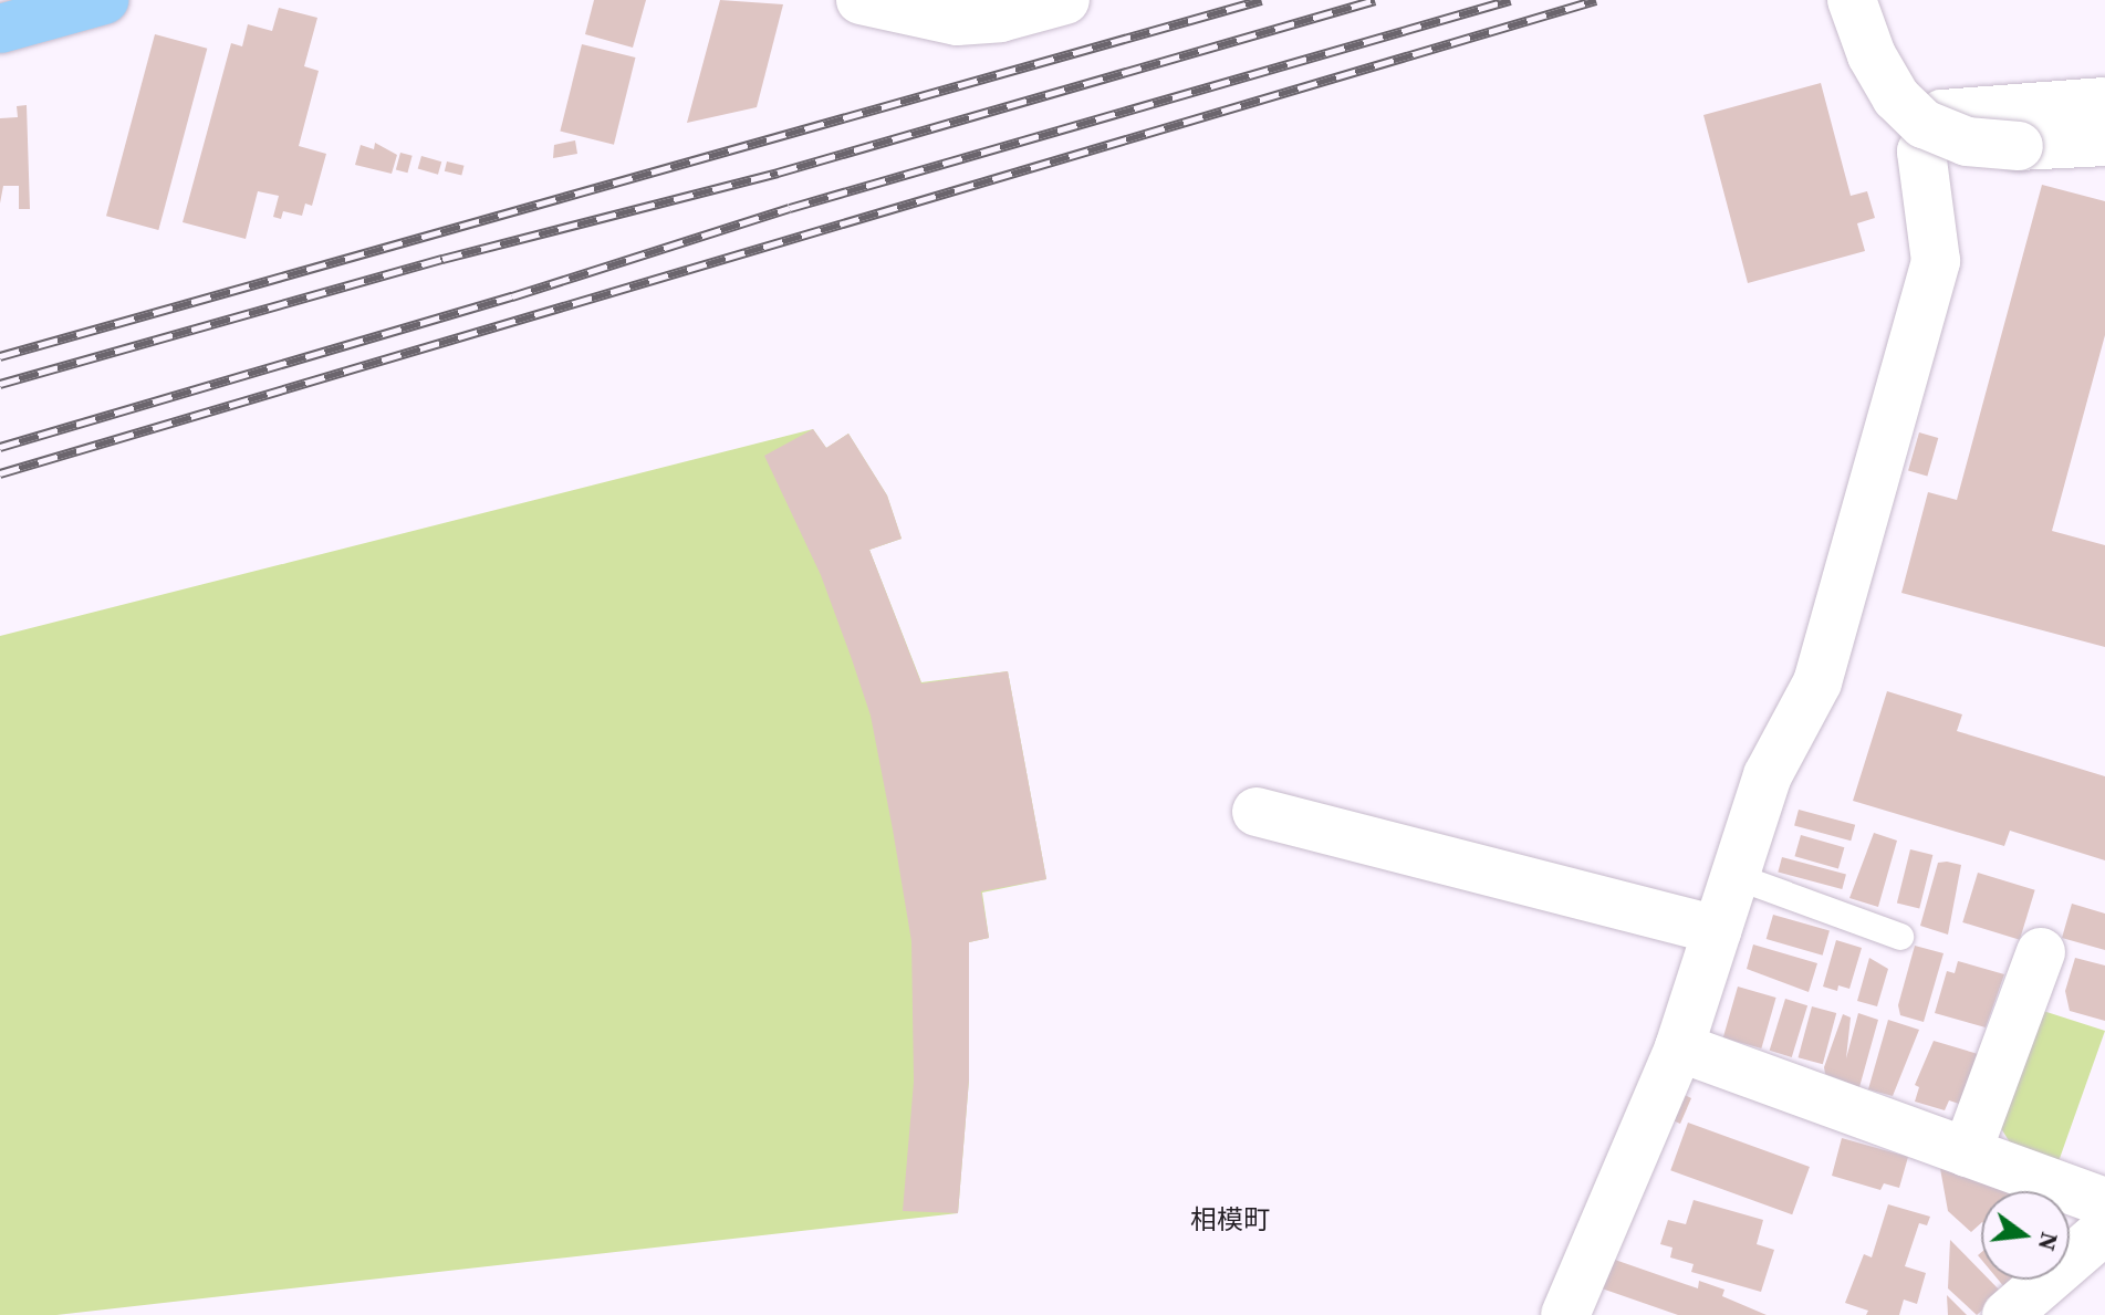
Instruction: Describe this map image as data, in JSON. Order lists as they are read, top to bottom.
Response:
{
  "districts": ["相模町"],
  "north": "right"
}
